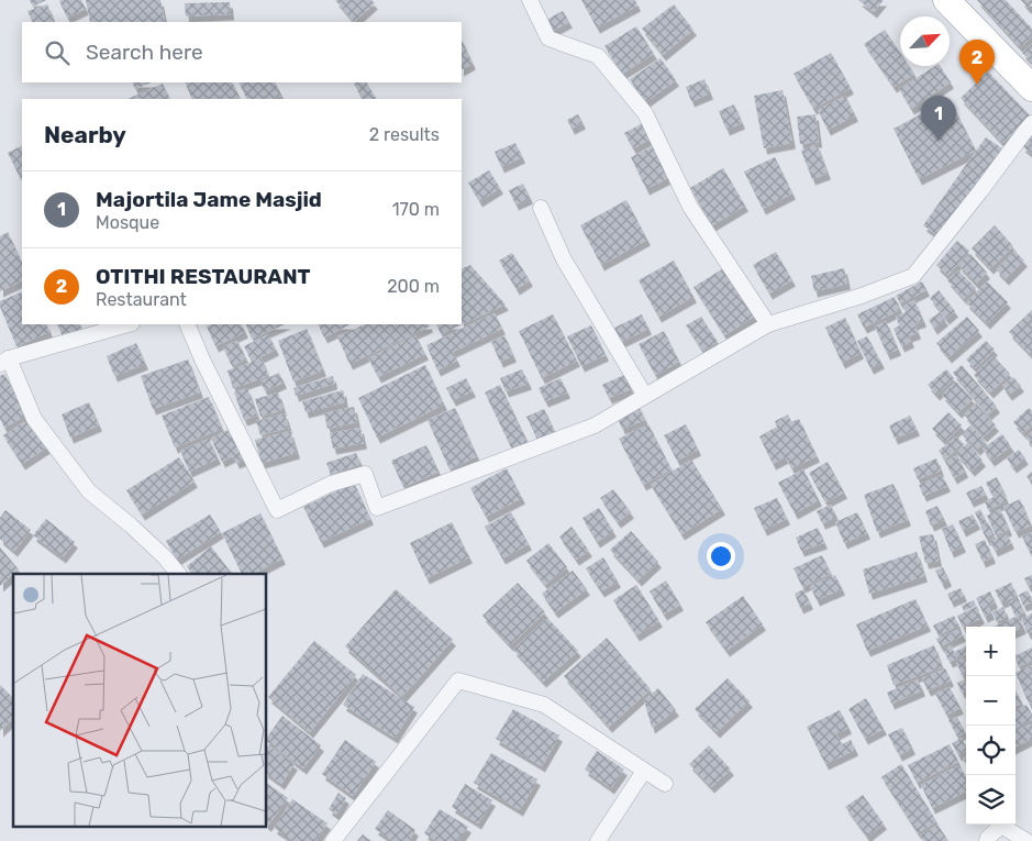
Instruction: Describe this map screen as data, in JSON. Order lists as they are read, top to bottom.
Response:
{
  "north": "top right",
  "page": {
    "search": "Search here",
    "pins": ["2", "1"],
    "heading": ["Nearby", "2 results"],
    "list": [
      {
        "mark": "1",
        "name": "Majortila Jame Masjid",
        "note": "Mosque",
        "value": "170 m"
      },
      {
        "mark": "2",
        "name": "OTITHI RESTAURANT",
        "note": "Restaurant",
        "value": "200 m"
      }
    ],
    "map_buttons": ["+", "−"]
  }
}
